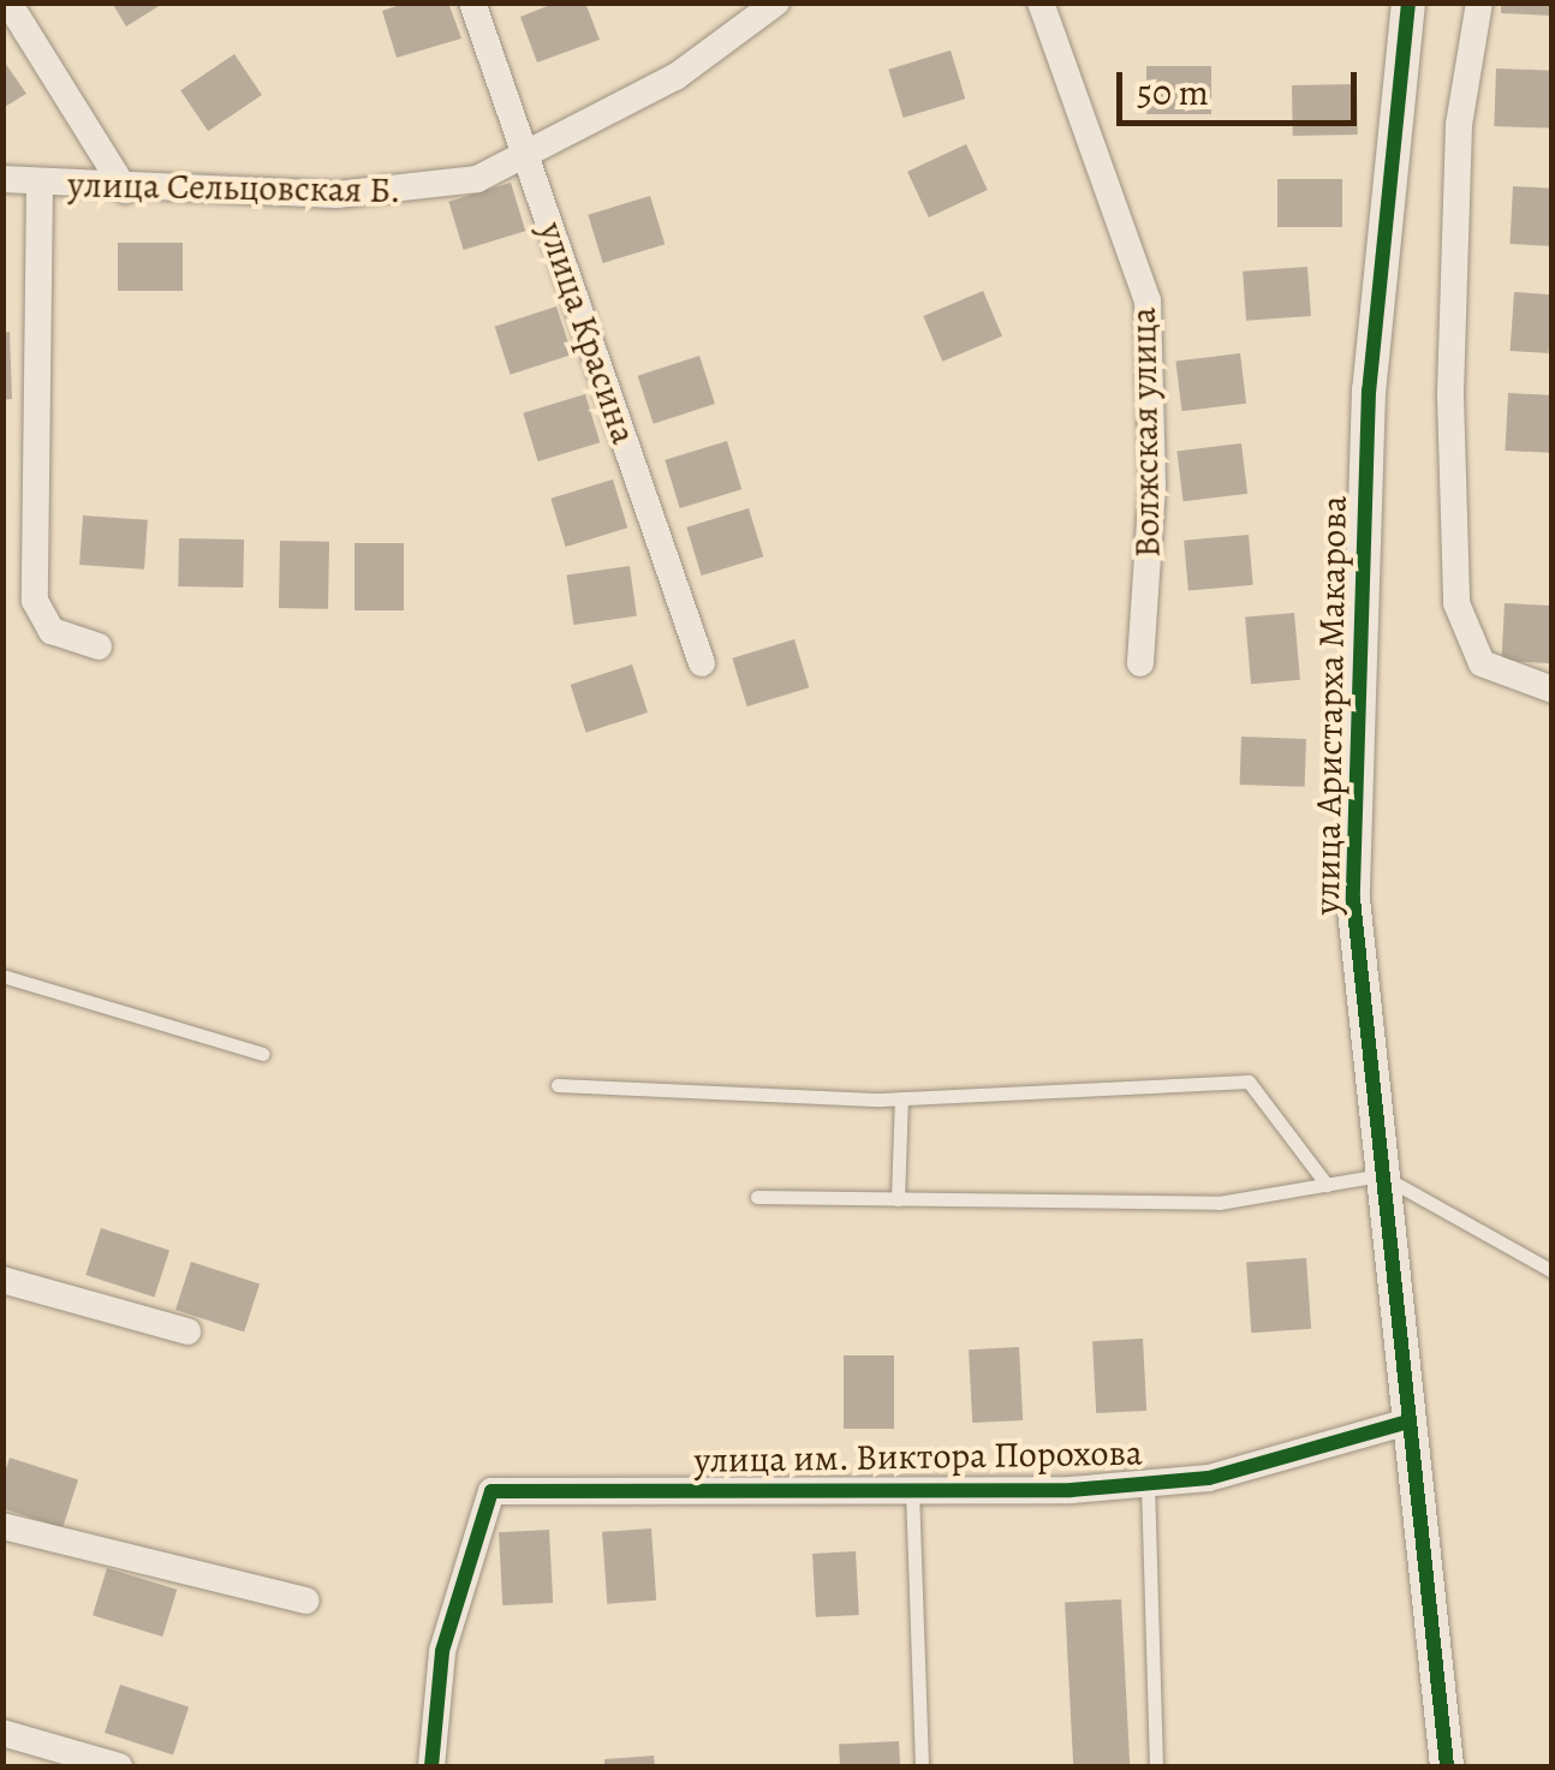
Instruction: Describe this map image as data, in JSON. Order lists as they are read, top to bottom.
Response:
{
  "streets": {
    "street": [
      "улица Сельцовская Б.",
      "улица Красина",
      "Волжская улица",
      "улица Аристарха Макарова",
      "улица им. Виктора Порохова"
    ]
  },
  "crossings": [
    ["улица Сельцовская Б.", "улица Красина"],
    ["улица Аристарха Макарова", "улица им. Виктора Порохова"]
  ],
  "scale_bar": "50 m"
}
